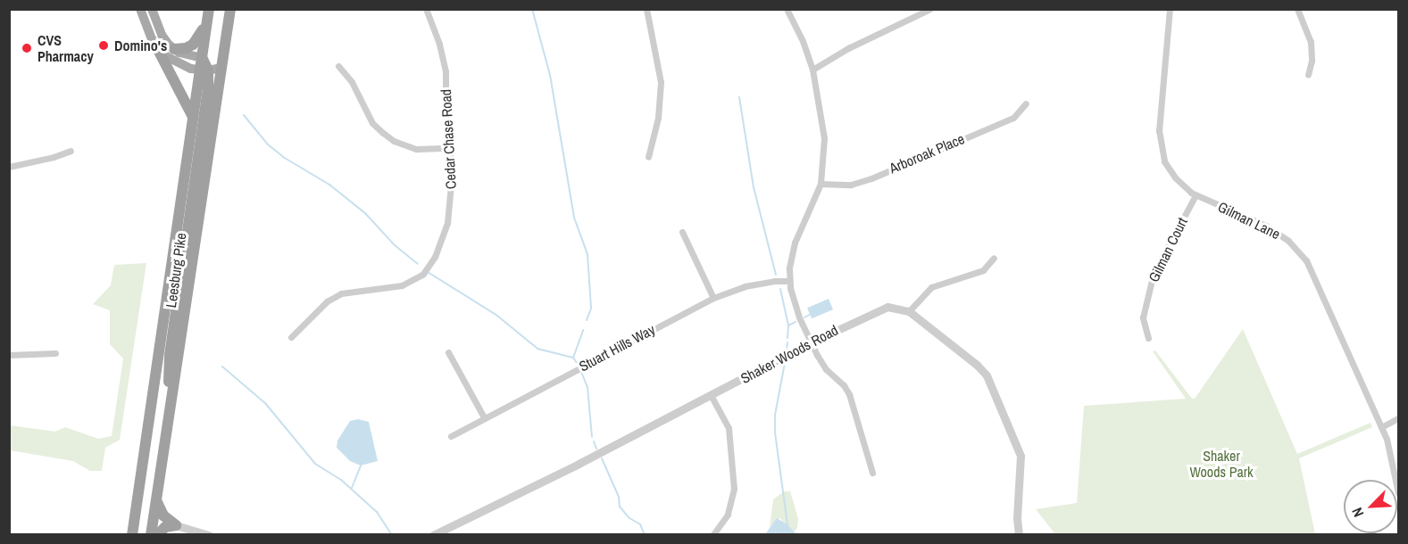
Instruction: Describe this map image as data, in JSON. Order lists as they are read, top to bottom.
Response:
{
  "streets": {
    "highway": ["Leesburg Pike"],
    "street": [
      "Cedar Chase Road",
      "Arboroak Place",
      "Gilman Lane",
      "Gilman Court",
      "Stuart Hills Way",
      "Shaker Woods Road"
    ]
  },
  "crossings": [
    ["Gilman Lane", "Gilman Court"]
  ],
  "parks": ["Shaker Woods Park"],
  "places": ["Domino's", "CVS Pharmacy"],
  "north": "bottom left"
}
